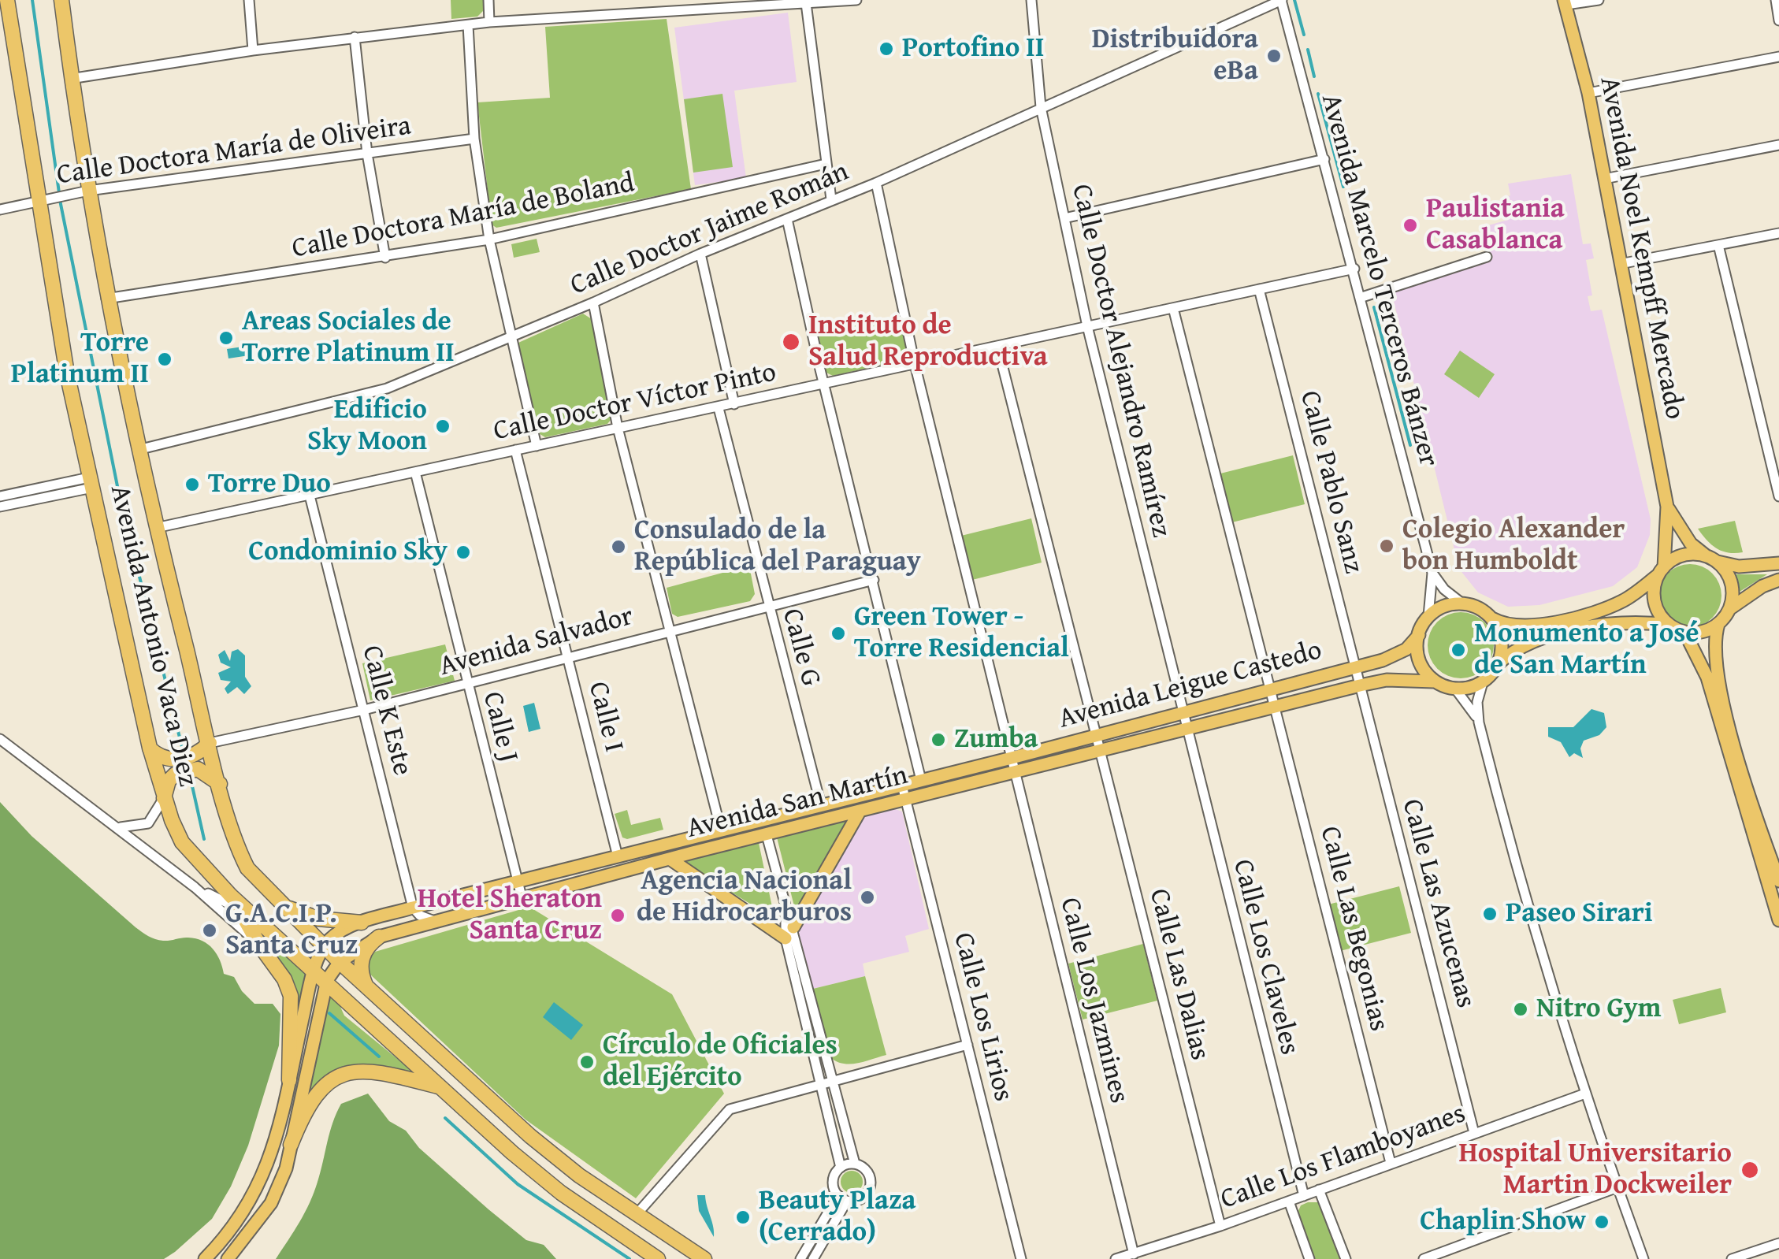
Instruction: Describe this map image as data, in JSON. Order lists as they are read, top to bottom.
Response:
{
  "streets": {
    "highway": ["Avenida Antonio Vaca Diez"],
    "main road": ["Avenida Noel Kempff Mercado", "Avenida Leigue Castedo", "Avenida San Martín"],
    "street": [
      "Calle Doctora María de Oliveira",
      "Calle Doctora María de Boland",
      "Calle Doctor Jaime Román",
      "Avenida Marcelo Terceros Bánzer",
      "Calle Doctor Alejandro Ramírez",
      "Calle Doctor Víctor Pinto",
      "Calle Pablo Sanz",
      "Avenida Salvador",
      "Calle G",
      "Calle K Este",
      "Calle I",
      "Calle J",
      "Calle Las Azucenas",
      "Calle Las Begonias",
      "Calle Los Claveles",
      "Calle Las Dalias",
      "Calle Los Jazmines",
      "Calle Los Lirios",
      "Calle Los Flamboyanes"
    ]
  },
  "crossings": [
    ["Calle Doctora María de Oliveira", "Avenida Antonio Vaca Diez"],
    ["Calle Doctora María de Boland", "Avenida Antonio Vaca Diez"],
    ["Calle Doctor Jaime Román", "Avenida Marcelo Terceros Bánzer"],
    ["Calle Doctor Jaime Román", "Calle Doctor Alejandro Ramírez"],
    ["Calle Doctor Jaime Román", "Avenida Antonio Vaca Diez"],
    ["Calle Doctor Jaime Román", "Calle Los Jazmines"],
    ["Avenida Marcelo Terceros Bánzer", "Calle Doctor Víctor Pinto"],
    ["Avenida Marcelo Terceros Bánzer", "Avenida Leigue Castedo"],
    ["Avenida Marcelo Terceros Bánzer", "Avenida San Martín"],
    ["Calle Doctor Alejandro Ramírez", "Calle Doctor Víctor Pinto"],
    ["Calle Doctor Alejandro Ramírez", "Avenida Leigue Castedo"],
    ["Calle Doctor Alejandro Ramírez", "Avenida San Martín"],
    ["Calle Doctor Alejandro Ramírez", "Calle Los Claveles"],
    ["Calle Doctor Víctor Pinto", "Calle Pablo Sanz"],
    ["Calle Doctor Víctor Pinto", "Avenida Antonio Vaca Diez"],
    ["Calle Doctor Víctor Pinto", "Calle G"],
    ["Calle Doctor Víctor Pinto", "Calle K Este"],
    ["Calle Doctor Víctor Pinto", "Calle I"],
    ["Calle Doctor Víctor Pinto", "Calle J"],
    ["Calle Doctor Víctor Pinto", "Calle Las Begonias"],
    ["Calle Doctor Víctor Pinto", "Calle Las Dalias"],
    ["Calle Doctor Víctor Pinto", "Calle Los Jazmines"],
    ["Calle Pablo Sanz", "Avenida Leigue Castedo"],
    ["Calle Pablo Sanz", "Avenida San Martín"],
    ["Calle Pablo Sanz", "Calle Las Azucenas"],
    ["Avenida Antonio Vaca Diez", "Avenida Salvador"],
    ["Avenida Antonio Vaca Diez", "Avenida San Martín"],
    ["Avenida Salvador", "Calle G"],
    ["Avenida Salvador", "Calle K Este"],
    ["Avenida Salvador", "Calle I"],
    ["Avenida Salvador", "Calle J"],
    ["Calle G", "Avenida San Martín"],
    ["Avenida Leigue Castedo", "Avenida San Martín"],
    ["Avenida Leigue Castedo", "Calle Las Begonias"],
    ["Avenida Leigue Castedo", "Calle Las Dalias"],
    ["Avenida Leigue Castedo", "Calle Los Jazmines"],
    ["Calle K Este", "Avenida San Martín"],
    ["Calle I", "Avenida San Martín"],
    ["Calle J", "Avenida San Martín"],
    ["Avenida San Martín", "Calle Las Azucenas"],
    ["Avenida San Martín", "Calle Las Begonias"],
    ["Avenida San Martín", "Calle Los Claveles"],
    ["Avenida San Martín", "Calle Las Dalias"],
    ["Avenida San Martín", "Calle Los Jazmines"],
    ["Avenida San Martín", "Calle Los Lirios"],
    ["Calle Las Azucenas", "Calle Los Flamboyanes"],
    ["Calle Las Begonias", "Calle Los Flamboyanes"],
    ["Calle Los Claveles", "Calle Los Flamboyanes"],
    ["Calle Las Dalias", "Calle Los Flamboyanes"],
    ["Calle Los Jazmines", "Calle Los Flamboyanes"]
  ],
  "places": [
    "Portofino II",
    "Distribuidora eBa",
    "Paulistania Casablanca",
    "Areas Sociales de Torre Platinum II",
    "Instituto de Salud Reproductiva",
    "Torre Platinum II",
    "Edificio Sky Moon",
    "Torre Duo",
    "Colegio Alexander bon Humboldt",
    "Consulado de la República del Paraguay",
    "Condominio Sky",
    "Green Tower - Torre Residencial",
    "Monumento a José de San Martín",
    "Zumba",
    "Agencia Nacional de Hidrocarburos",
    "Paseo Sirari",
    "Hotel Sheraton Santa Cruz",
    "G.A.C.I.P. Santa Cruz",
    "Nitro Gym",
    "Círculo de Oficiales del Ejército",
    "Hospital Universitario Martin Dockweiler",
    "Beauty Plaza (Cerrado)",
    "Chaplin Show"
  ]
}
